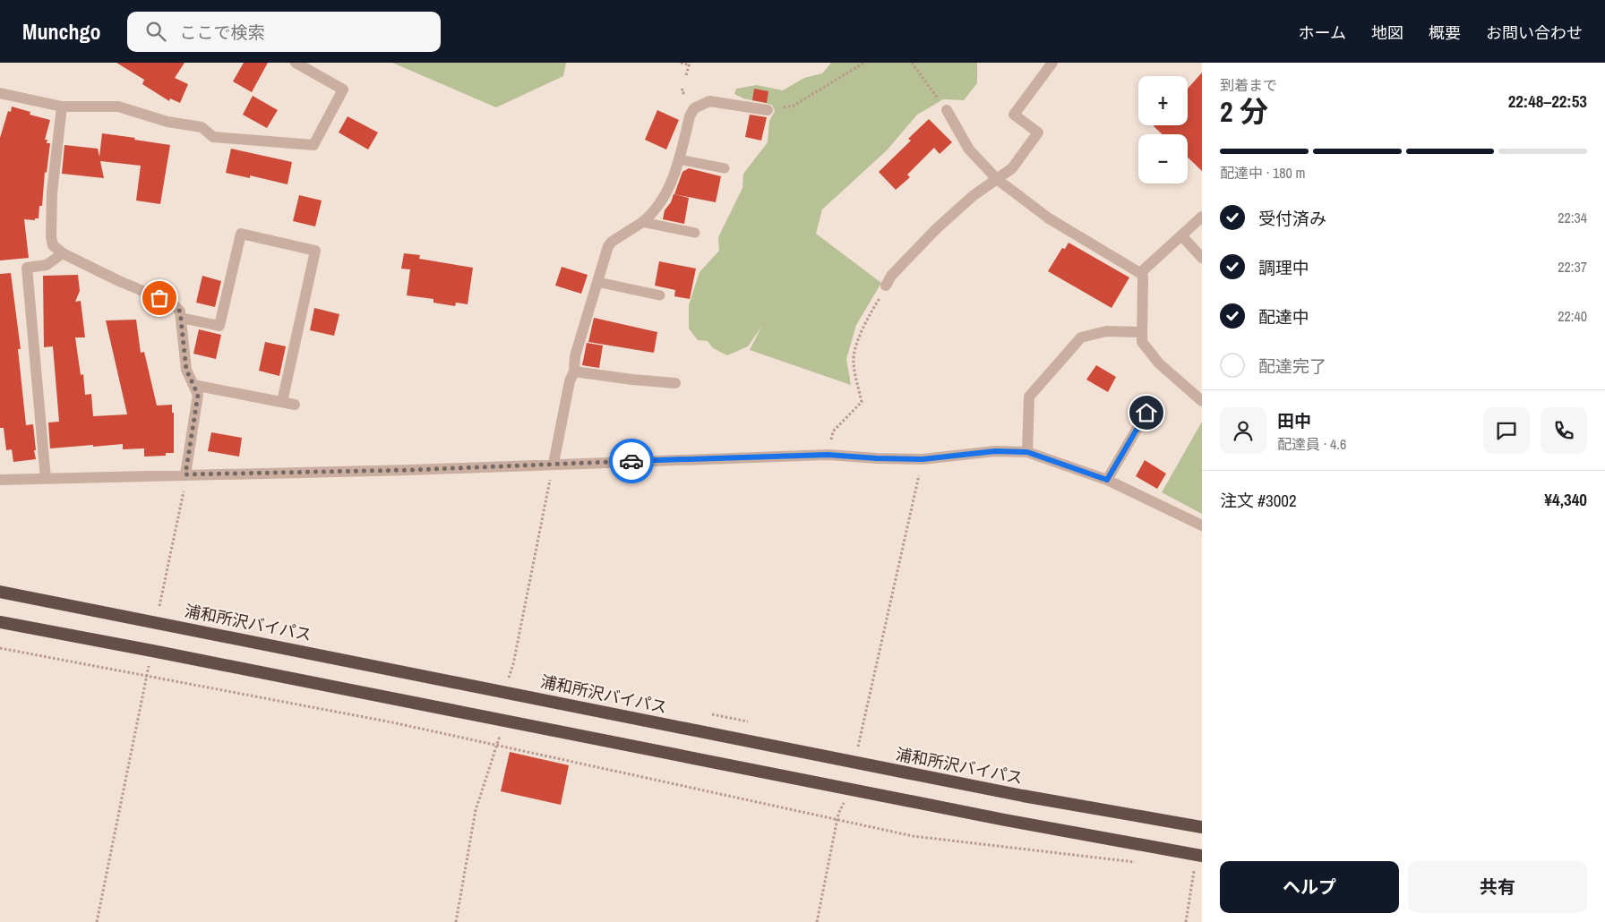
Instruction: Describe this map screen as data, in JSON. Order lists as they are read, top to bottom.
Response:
{
  "streets": {
    "highway": ["浦和所沢バイパス"]
  },
  "page": {
    "header": "Munchgo",
    "search": "ここで検索",
    "nav": [
      "ホーム",
      "地図",
      "概要",
      "お問い合わせ"
    ],
    "heading": ["2 分", "到着まで", "22:48–22:53"],
    "panel": [
      "田中",
      "配達員 · 4.6",
      "注文 #3002",
      "¥4,340"
    ],
    "map_buttons": ["+", "−"],
    "bar": "配達中 · 180 m",
    "list": [
      ["受付済み", "22:34"],
      ["調理中", "22:37"],
      ["配達中", "22:40"],
      "配達完了"
    ],
    "buttons": ["ヘルプ", "共有"]
  }
}
